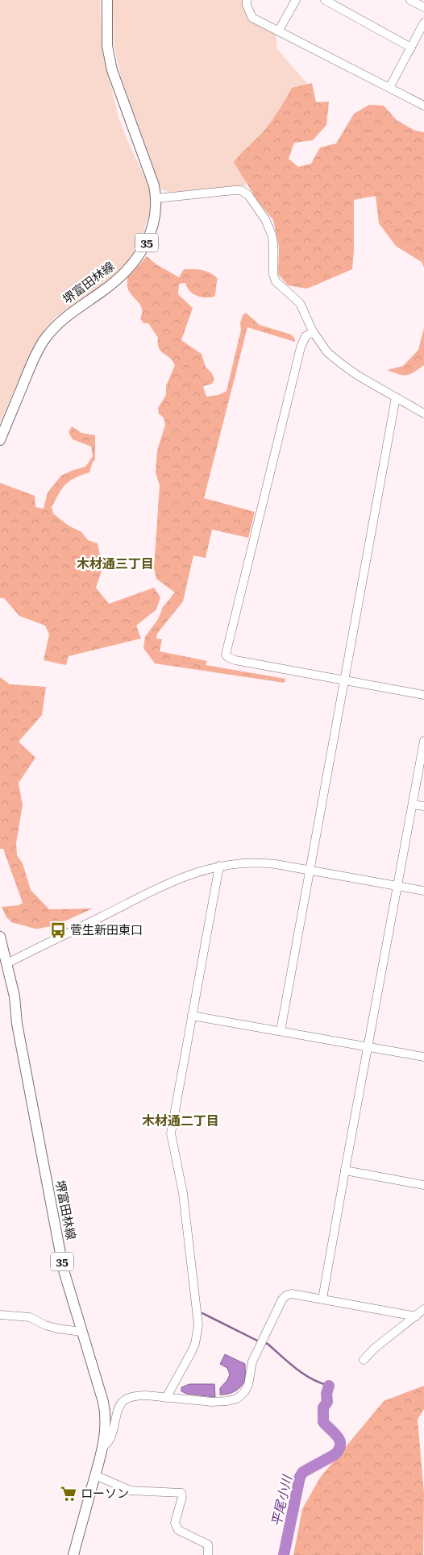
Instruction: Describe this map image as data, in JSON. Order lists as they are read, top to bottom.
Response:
{
  "streets": {
    "main road": ["35", "堺富田林線"]
  },
  "districts": ["木材通三丁目", "木材通二丁目"],
  "water": ["平尾小川"],
  "places": {
    "bus stop": ["菅生新田東口"],
    "supermarket": ["ローソン"]
  }
}
